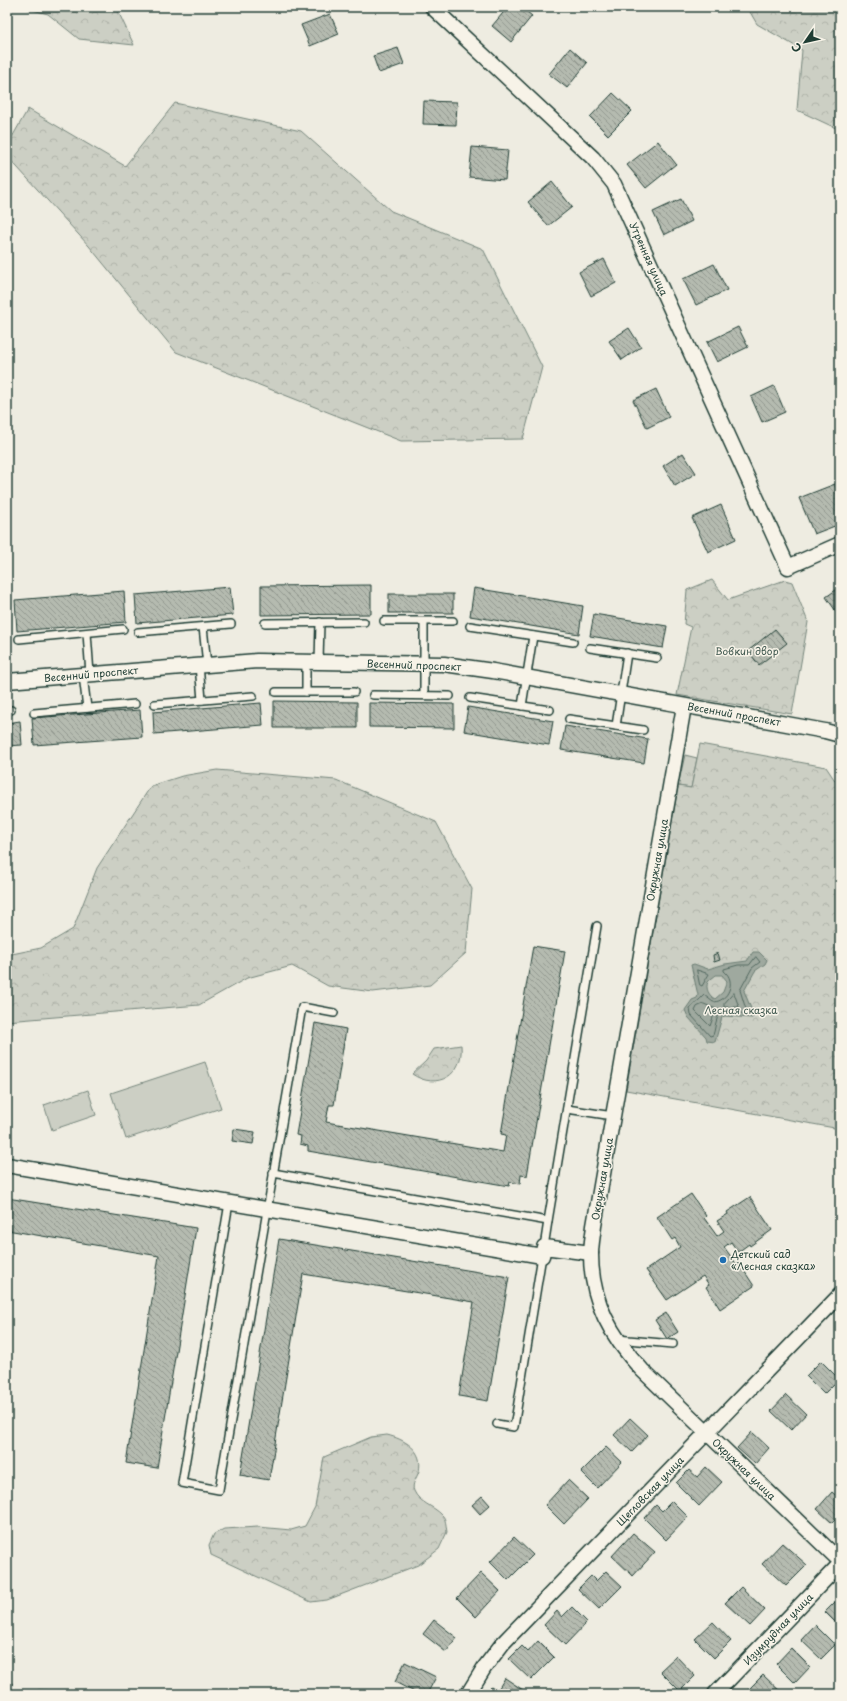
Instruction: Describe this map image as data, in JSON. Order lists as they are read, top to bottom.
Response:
{
  "streets": {
    "street": [
      "Утренняя улица",
      "Весенний проспект",
      "Окружная улица",
      "Щегловская улица",
      "Изумрудная улица"
    ]
  },
  "crossings": [
    ["Весенний проспект", "Окружная улица"],
    ["Окружная улица", "Щегловская улица"],
    ["Окружная улица", "Изумрудная улица"]
  ],
  "parks": ["Вовкин двор", "Лесная сказка"],
  "places": ["Детский сад «Лесная сказка»"],
  "north": "bottom left"
}
